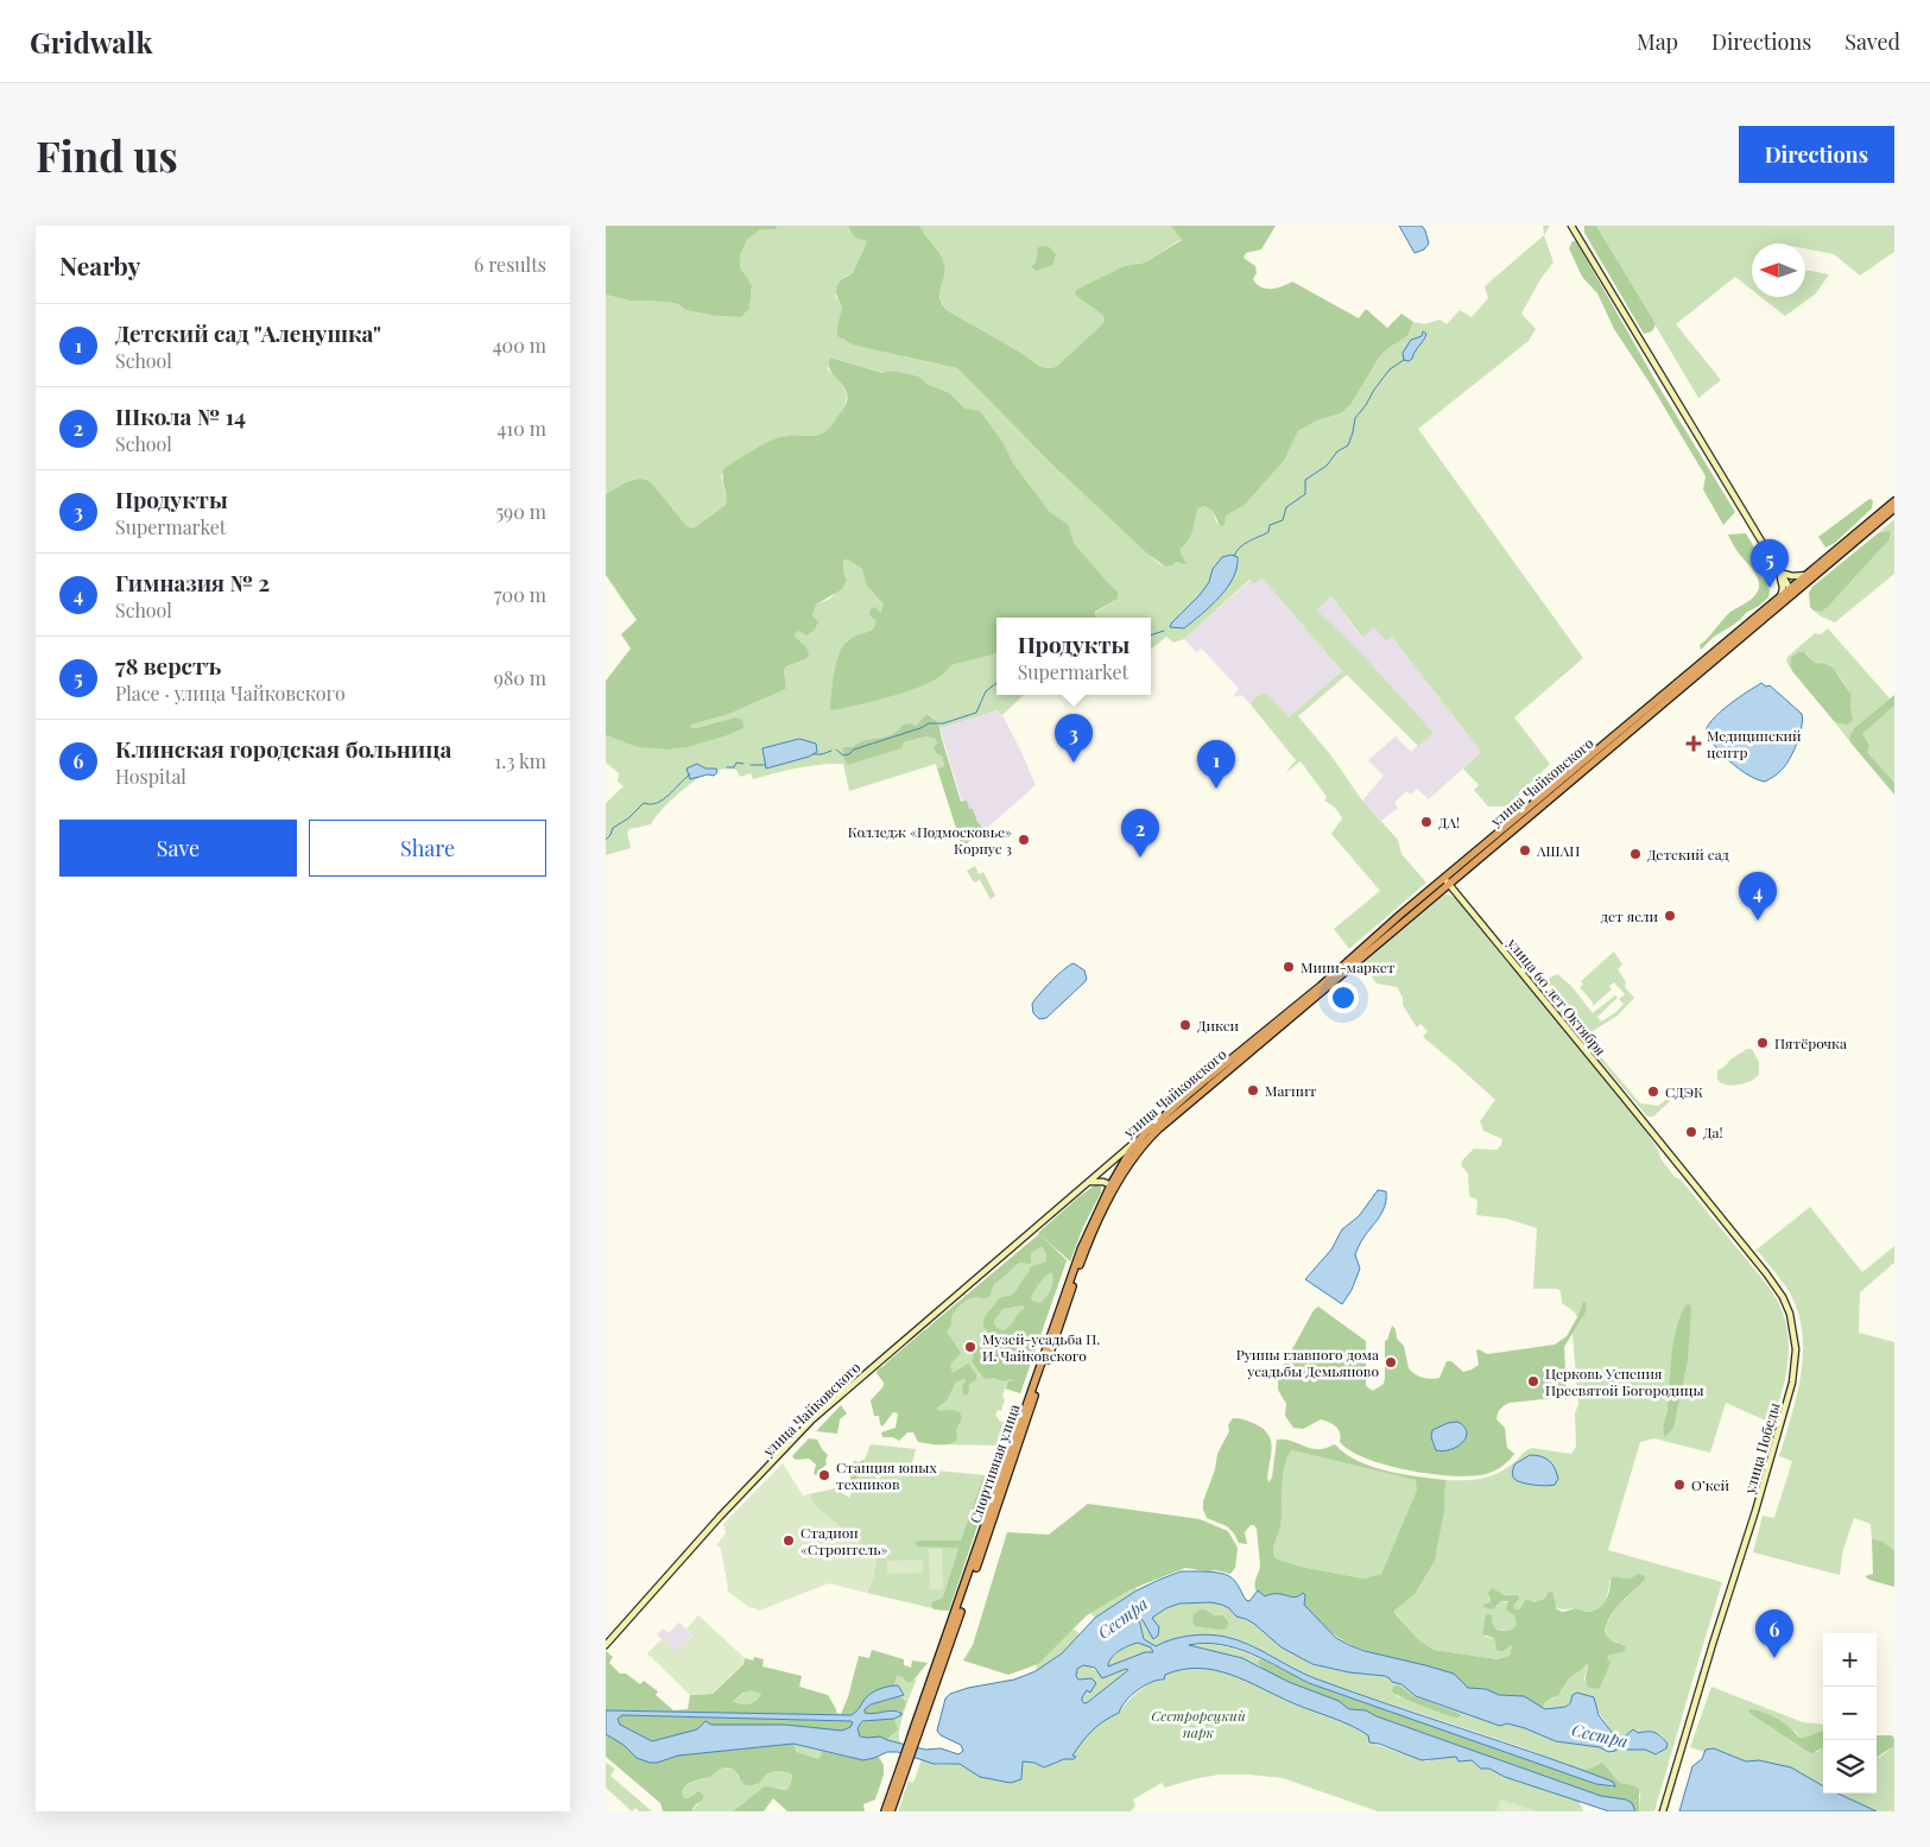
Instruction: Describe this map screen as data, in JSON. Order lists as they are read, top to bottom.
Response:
{
  "streets": {
    "highway": ["улица Чайковского", "Спортивная улица"],
    "street": ["улица 60 лет Октября", "улица Победы"]
  },
  "crossings": [
    ["улица Чайковского", "улица 60 лет Октября"],
    ["улица Чайковского", "Спортивная улица"],
    ["улица 60 лет Октября", "улица Победы"]
  ],
  "water": ["Сестра"],
  "parks": ["Сестрорецкий парк"],
  "places": {
    "health": ["Медицинский центр"],
    "other": [
      "ДА!",
      "Колледж «Подмосковье» Корпус 3",
      "AШАН",
      "Детский сад",
      "дет ясли",
      "Мини-маркет",
      "Дикси",
      "Пятёрочка",
      "Магнит",
      "СДЭК",
      "Да!",
      "Музей-усадьба П. И. Чайковского",
      "Руины главного дома усадьбы Демьяново",
      "Церковь Успения Пресвятой Богородицы",
      "Станция юных техников",
      "О’кей",
      "Стадион «Строитель»"
    ]
  },
  "north": "left",
  "page": {
    "header": "Gridwalk",
    "nav": ["Map", "Directions", "Saved"],
    "buttons": [
      "Directions",
      ["Save", "Share"]
    ],
    "title": "Find us",
    "heading": ["Nearby", "6 results"],
    "list": [
      {
        "mark": "1",
        "name": "Детский сад \"Аленушка\"",
        "note": "School",
        "value": "400 m"
      },
      {
        "mark": "2",
        "name": "Школа № 14",
        "note": "School",
        "value": "410 m"
      },
      {
        "mark": "3",
        "name": "Продукты",
        "note": "Supermarket",
        "value": "590 m"
      },
      {
        "mark": "4",
        "name": "Гимназия № 2",
        "note": "School",
        "value": "700 m"
      },
      {
        "mark": "5",
        "name": "78 верстъ",
        "note": "Place · улица Чайковского",
        "value": "980 m"
      },
      {
        "mark": "6",
        "name": "Клинская городская больница",
        "note": "Hospital",
        "value": "1.3 km"
      }
    ],
    "pins": [
      "5",
      "3",
      "1",
      "2",
      "4",
      "6"
    ],
    "popup": ["Продукты", "Supermarket"],
    "map_buttons": ["+", "−"]
  }
}
